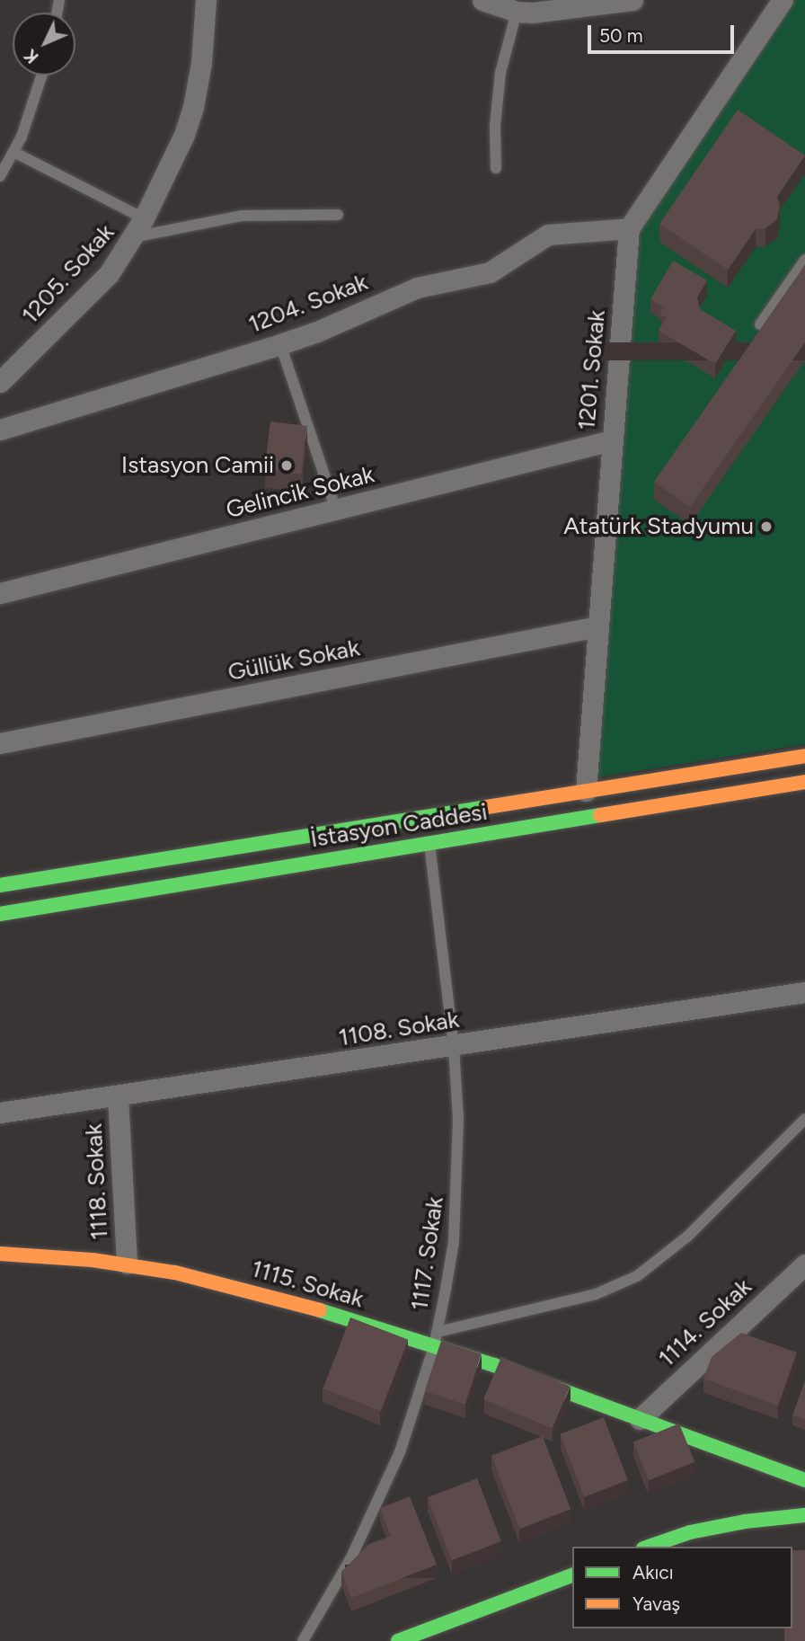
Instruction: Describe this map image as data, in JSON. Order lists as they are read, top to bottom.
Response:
{
  "streets": {
    "main road": ["İstasyon Caddesi", "1115. Sokak"],
    "street": [
      "1205. Sokak",
      "1204. Sokak",
      "1201. Sokak",
      "Gelincik Sokak",
      "Güllük Sokak",
      "1108. Sokak",
      "1118. Sokak",
      "1114. Sokak"
    ],
    "lane": ["1117. Sokak"]
  },
  "crossings": [
    ["1204. Sokak", "1201. Sokak"],
    ["1201. Sokak", "Gelincik Sokak"],
    ["1201. Sokak", "Güllük Sokak"],
    ["1201. Sokak", "İstasyon Caddesi"],
    ["İstasyon Caddesi", "1117. Sokak"],
    ["1108. Sokak", "1118. Sokak"],
    ["1108. Sokak", "1117. Sokak"],
    ["1118. Sokak", "1115. Sokak"],
    ["1117. Sokak", "1115. Sokak"],
    ["1115. Sokak", "1114. Sokak"]
  ],
  "places": ["Istasyon Camii", "Atatürk Stadyumu"],
  "legend": ["Akıcı", "Yavaş"],
  "scale_bar": "50 m",
  "north": "bottom left"
}
